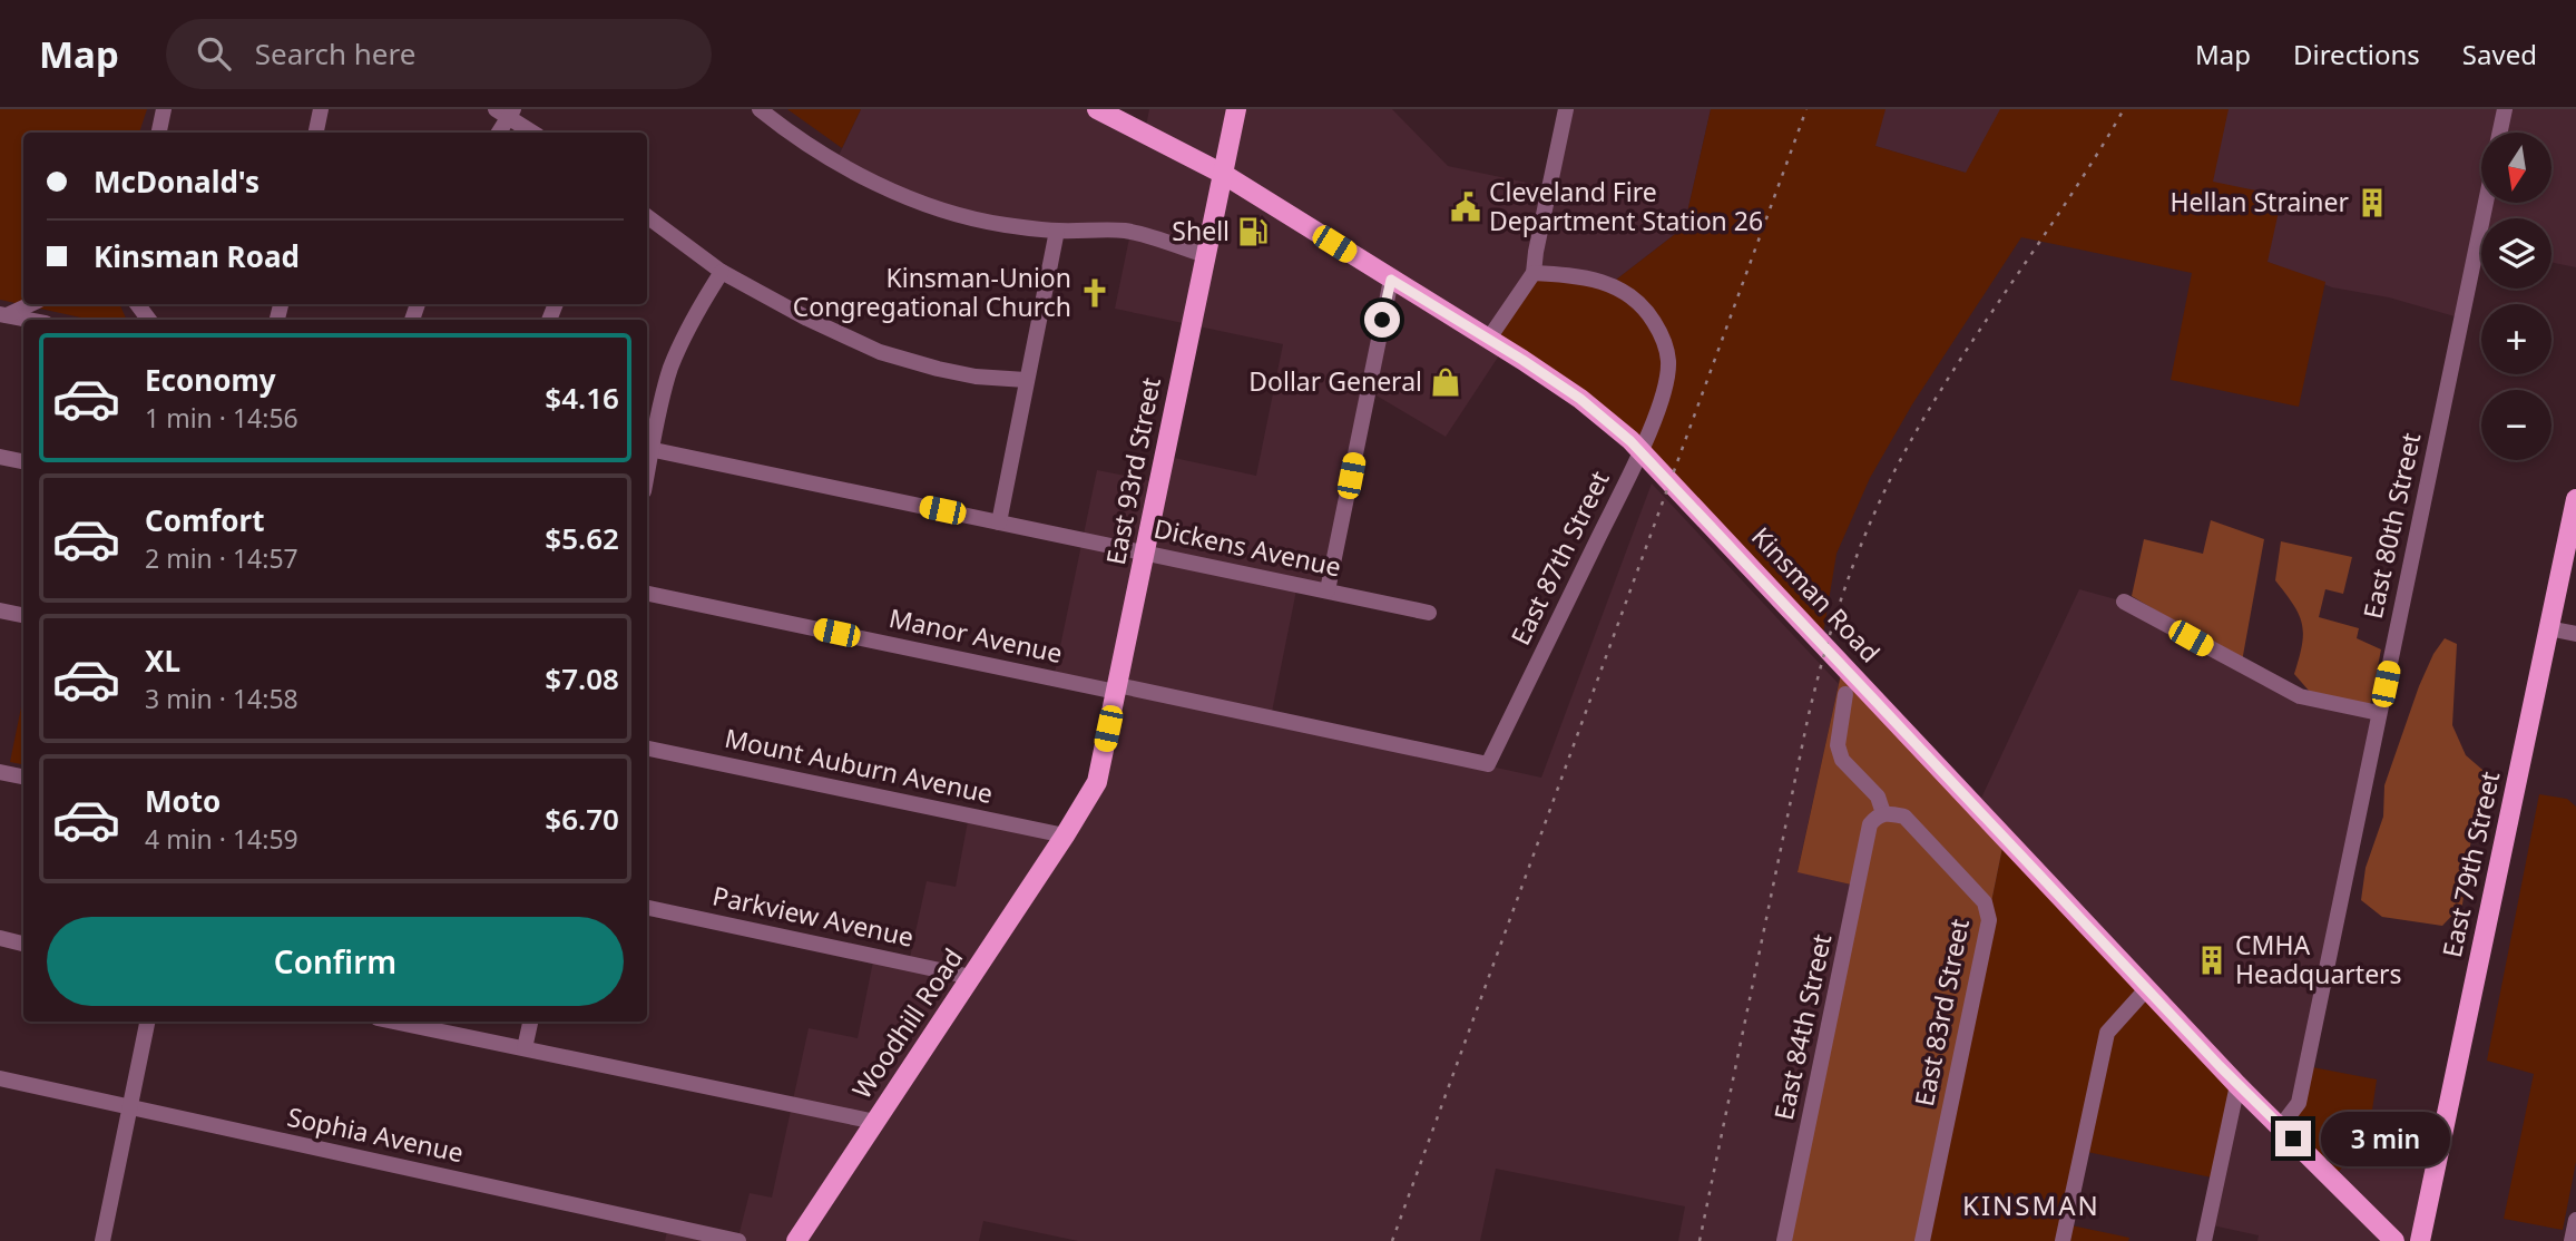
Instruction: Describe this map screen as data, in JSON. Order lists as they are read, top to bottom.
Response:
{
  "streets": {
    "main road": [
      "East 93rd Street",
      "Kinsman Road",
      "East 79th Street",
      "Woodhill Road"
    ],
    "street": [
      "East 80th Street",
      "Dickens Avenue",
      "East 87th Street",
      "Manor Avenue",
      "Mount Auburn Avenue",
      "Parkview Avenue",
      "East 83rd Street",
      "East 84th Street",
      "Sophia Avenue"
    ]
  },
  "crossings": [
    ["East 93rd Street", "Dickens Avenue"],
    ["East 93rd Street", "Kinsman Road"],
    ["East 93rd Street", "Manor Avenue"],
    ["East 93rd Street", "Mount Auburn Avenue"],
    ["East 93rd Street", "Woodhill Road"],
    ["East 80th Street", "Kinsman Road"],
    ["East 87th Street", "Manor Avenue"],
    ["Mount Auburn Avenue", "Woodhill Road"],
    ["Parkview Avenue", "Woodhill Road"],
    ["East 83rd Street", "East 84th Street"]
  ],
  "districts": ["KINSMAN"],
  "places": {
    "building": ["Hellan Strainer", "CMHA Headquarters"],
    "public building": ["Cleveland Fire Department Station 26"],
    "fuel station": ["Shell"],
    "church": ["Kinsman-Union Congregational Church"],
    "shop": ["Dollar General"]
  },
  "north": "bottom",
  "page": {
    "header": "Map",
    "search": "Search here",
    "nav": ["Map", "Directions", "Saved"],
    "map_buttons": ["+", "−"],
    "banner": ["McDonald's", "Kinsman Road"],
    "list": [
      {
        "name": "Economy",
        "note": "1 min · 14:56",
        "value": "$4.16"
      },
      {
        "name": "Comfort",
        "note": "2 min · 14:57",
        "value": "$5.62"
      },
      {
        "name": "XL",
        "note": "3 min · 14:58",
        "value": "$7.08"
      },
      {
        "name": "Moto",
        "note": "4 min · 14:59",
        "value": "$6.70"
      }
    ],
    "buttons": "Confirm",
    "bubble": "3 min"
  }
}
